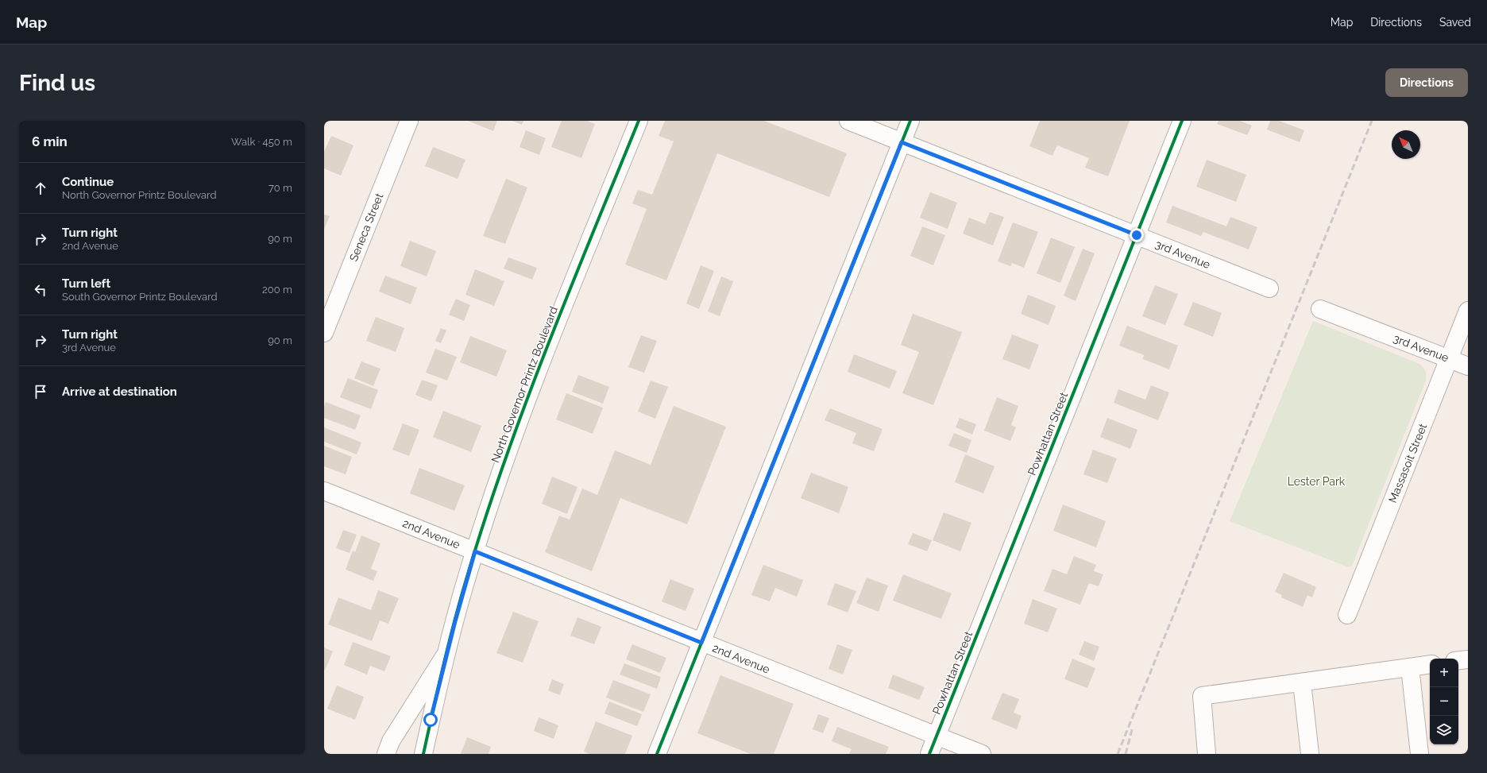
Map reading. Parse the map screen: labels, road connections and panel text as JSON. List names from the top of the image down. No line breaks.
{"streets":{"street":["Seneca Street","3rd Avenue","North Governor Printz Boulevard","Powhattan Street","Massasoit Street","2nd Avenue"]},"crossings":[["3rd Avenue","Powhattan Street"],["3rd Avenue","Massasoit Street"],["North Governor Printz Boulevard","2nd Avenue"],["Powhattan Street","2nd Avenue"]],"parks":["Lester Park"],"north":"top left","page":{"header":"Map","nav":["Map","Directions","Saved"],"buttons":"Directions","title":"Find us","heading":["6 min","Walk · 450 m"],"list":[["Continue","North Governor Printz Boulevard","70 m"],["Turn right","2nd Avenue","90 m"],["Turn left","South Governor Printz Boulevard","200 m"],["Turn right","3rd Avenue","90 m"],"Arrive at destination"],"map_buttons":["+","−"]}}
